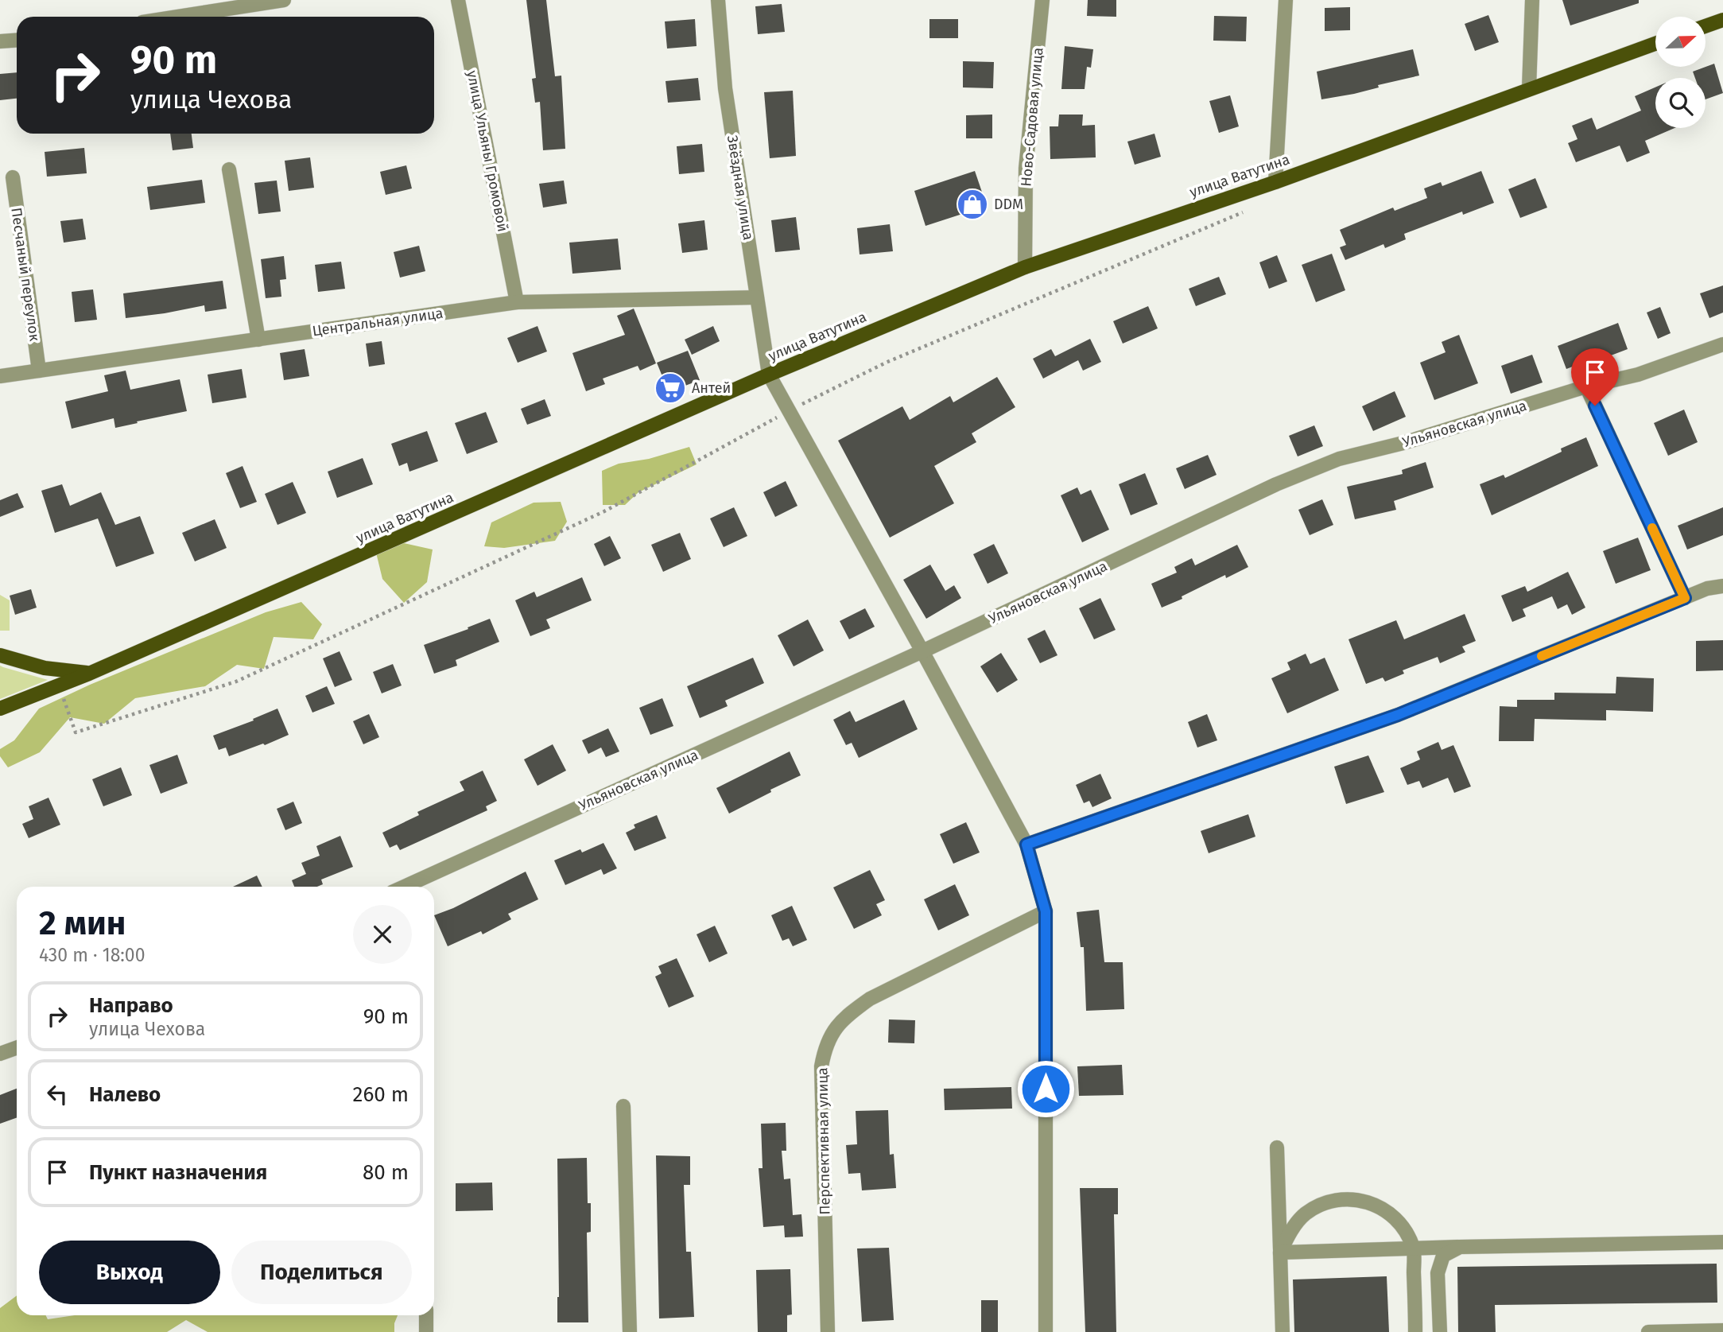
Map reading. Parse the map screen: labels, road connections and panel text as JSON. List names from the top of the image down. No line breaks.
{"streets":{"main road":["улица Ватутина"],"street":["Ново-Садовая улица","улица Ульяны Громовой","Звёздная улица","Песчаный переулок","Центральная улица","Ульяновская улица","Перспективная улица"]},"crossings":[["Ново-Садовая улица","улица Ватутина"],["улица Ульяны Громовой","Центральная улица"],["улица Ватутина","Звёздная улица"],["Звёздная улица","Центральная улица"],["Песчаный переулок","Центральная улица"]],"places":{"shop":["DDM"],"supermarket":["Антей"]},"north":"right","page":{"turn":["90 m","улица Чехова"],"heading":["2 мин","430 m · 18:00"],"list":[{"name":"Направо","note":"улица Чехова","value":"90 m"},{"name":"Налево","value":"260 m"},{"name":"Пункт назначения","value":"80 m"}],"buttons":["Выход","Поделиться"]}}
